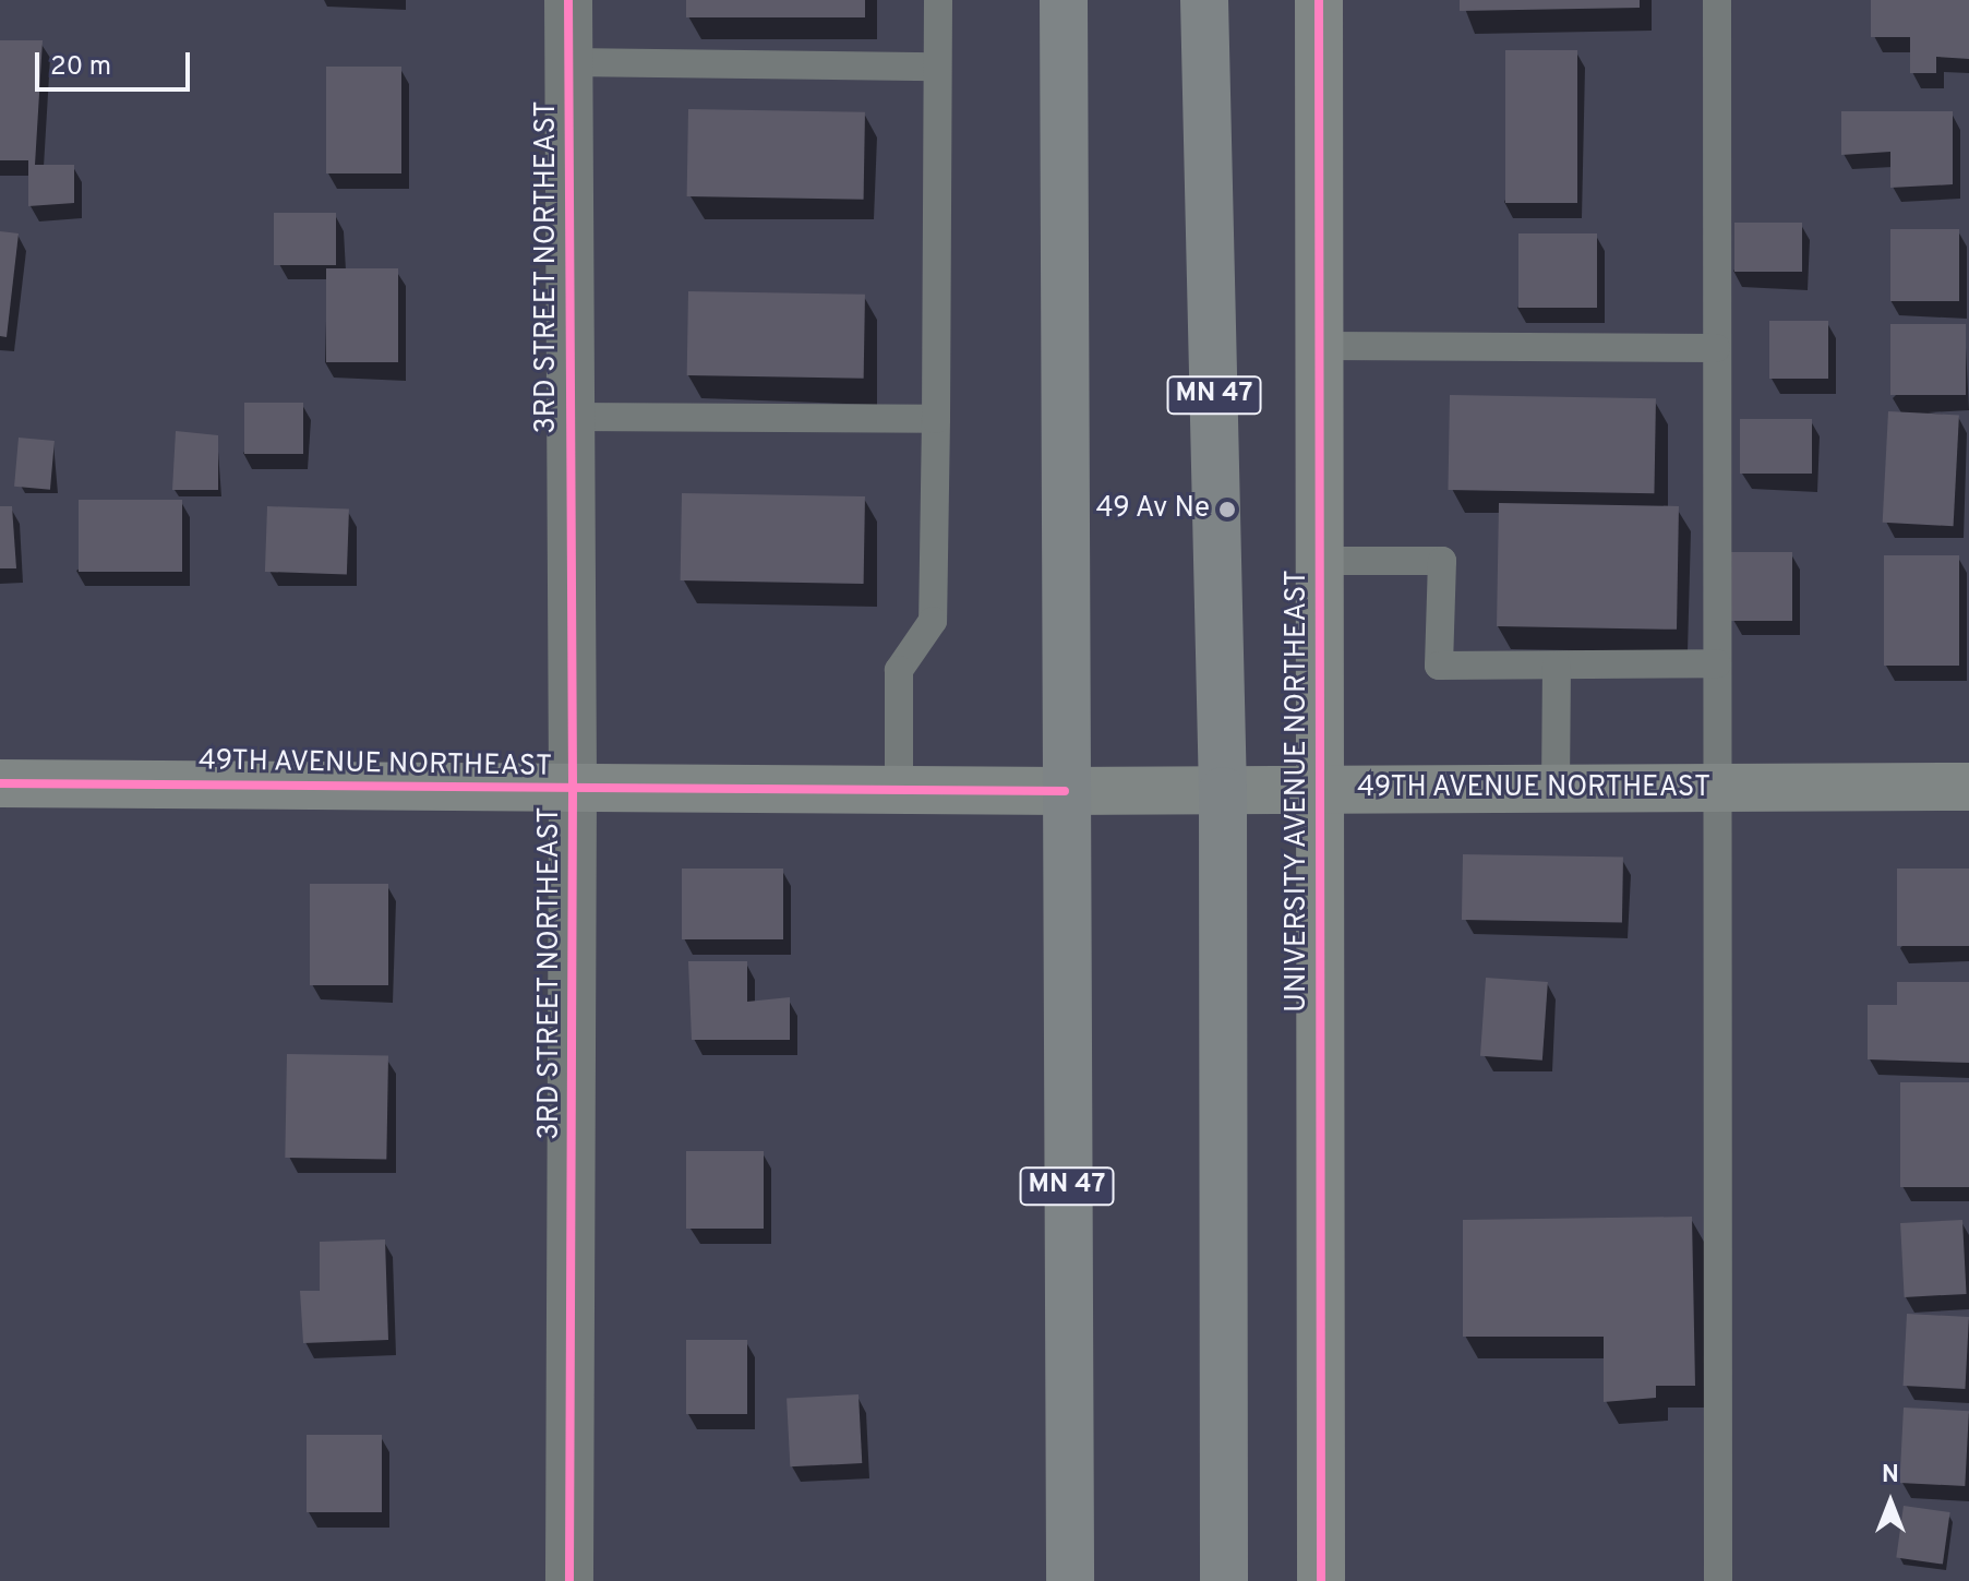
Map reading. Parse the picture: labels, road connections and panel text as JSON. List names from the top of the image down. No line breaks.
{"streets":{"main road":["MN 47"],"street":["3RD STREET NORTHEAST","49TH AVENUE NORTHEAST","UNIVERSITY AVENUE NORTHEAST"]},"crossings":[["3RD STREET NORTHEAST","49TH AVENUE NORTHEAST"],["MN 47","49TH AVENUE NORTHEAST"],["49TH AVENUE NORTHEAST","UNIVERSITY AVENUE NORTHEAST"]],"places":["49 Av Ne"],"scale_bar":"20 m","north":"top"}
